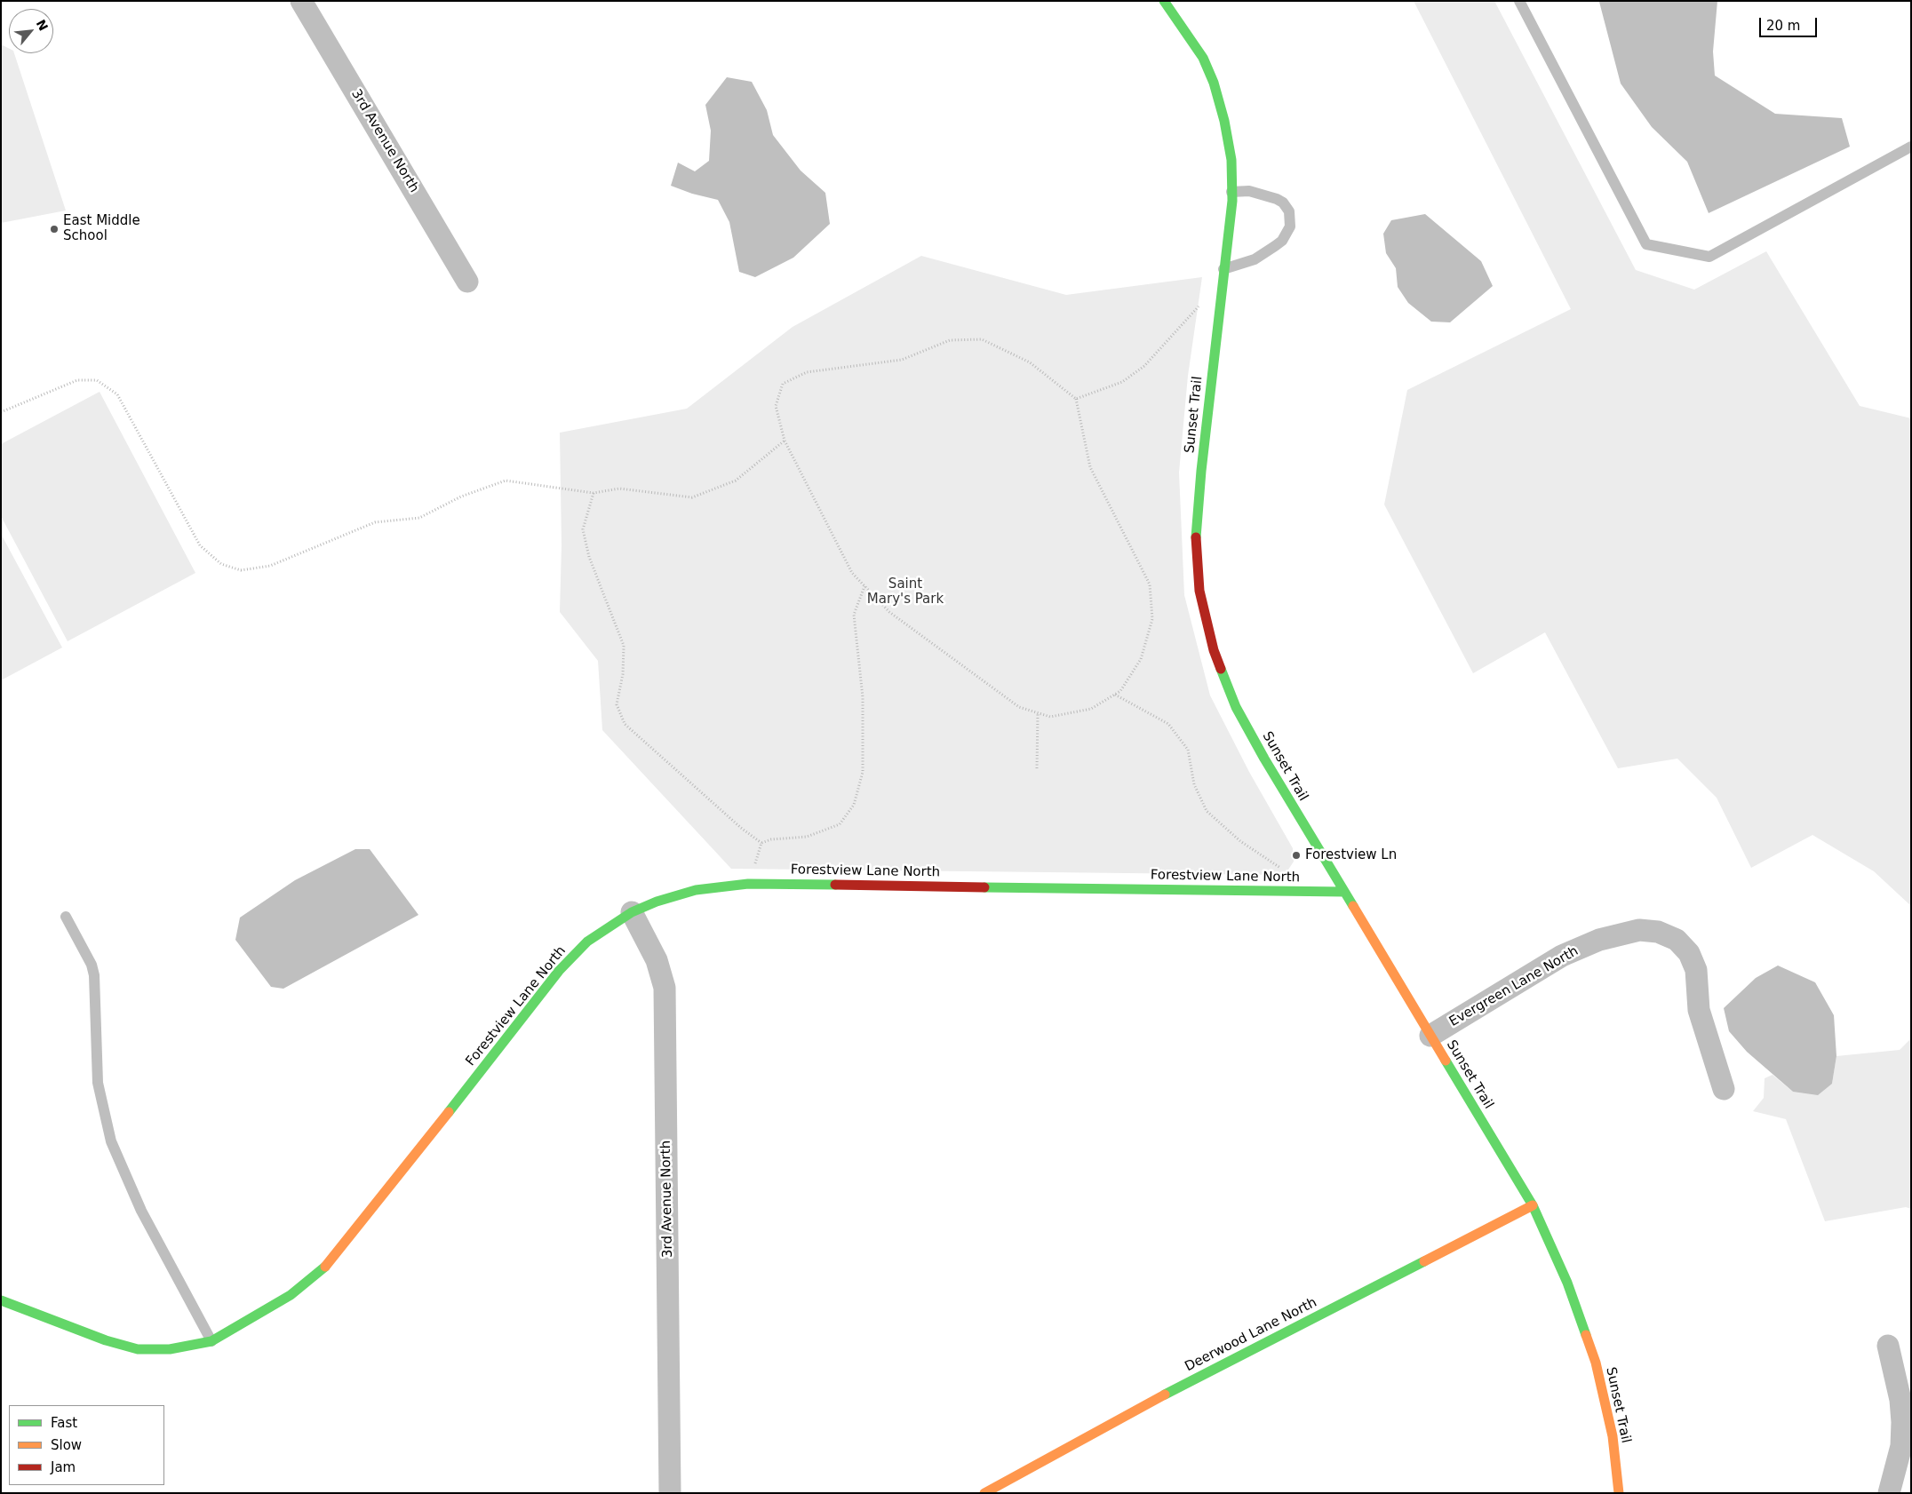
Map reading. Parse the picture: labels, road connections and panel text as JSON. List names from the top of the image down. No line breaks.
{"streets":{"street":["3rd Avenue North","Sunset Trail","Forestview Lane North","Evergreen Lane North","Deerwood Lane North"]},"crossings":[["3rd Avenue North","Forestview Lane North"],["Sunset Trail","Forestview Lane North"],["Sunset Trail","Evergreen Lane North"],["Sunset Trail","Deerwood Lane North"]],"parks":["Saint Mary's Park"],"places":["East Middle School","Forestview Ln"],"legend":["Fast","Slow","Jam"],"scale_bar":"20 m","north":"top right"}
